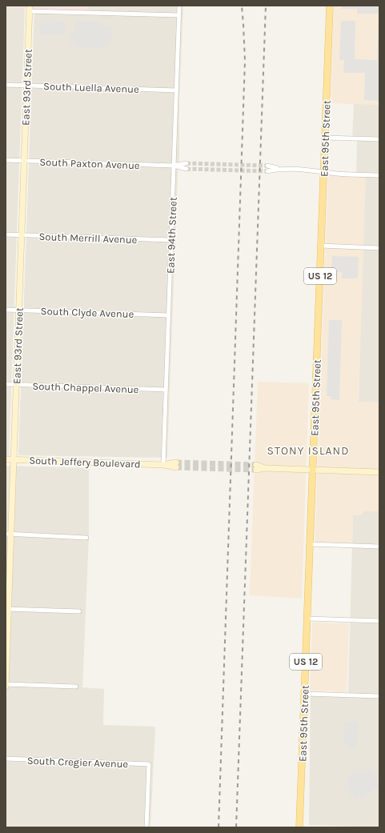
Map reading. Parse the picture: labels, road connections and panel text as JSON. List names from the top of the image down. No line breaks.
{"streets":{"main road":["East 95th Street","US 12"],"street":["East 93rd Street","South Luella Avenue","South Paxton Avenue","East 94th Street","South Merrill Avenue","South Clyde Avenue","South Chappel Avenue","South Jeffery Boulevard","South Cregier Avenue"]},"crossings":[["East 93rd Street","South Luella Avenue"],["East 93rd Street","South Paxton Avenue"],["East 93rd Street","South Merrill Avenue"],["East 93rd Street","South Clyde Avenue"],["East 93rd Street","South Chappel Avenue"],["East 93rd Street","South Jeffery Boulevard"],["South Luella Avenue","East 94th Street"],["South Paxton Avenue","East 94th Street"],["East 94th Street","South Merrill Avenue"],["East 94th Street","South Clyde Avenue"],["East 94th Street","South Chappel Avenue"],["East 94th Street","South Jeffery Boulevard"]],"districts":["STONY ISLAND"]}
